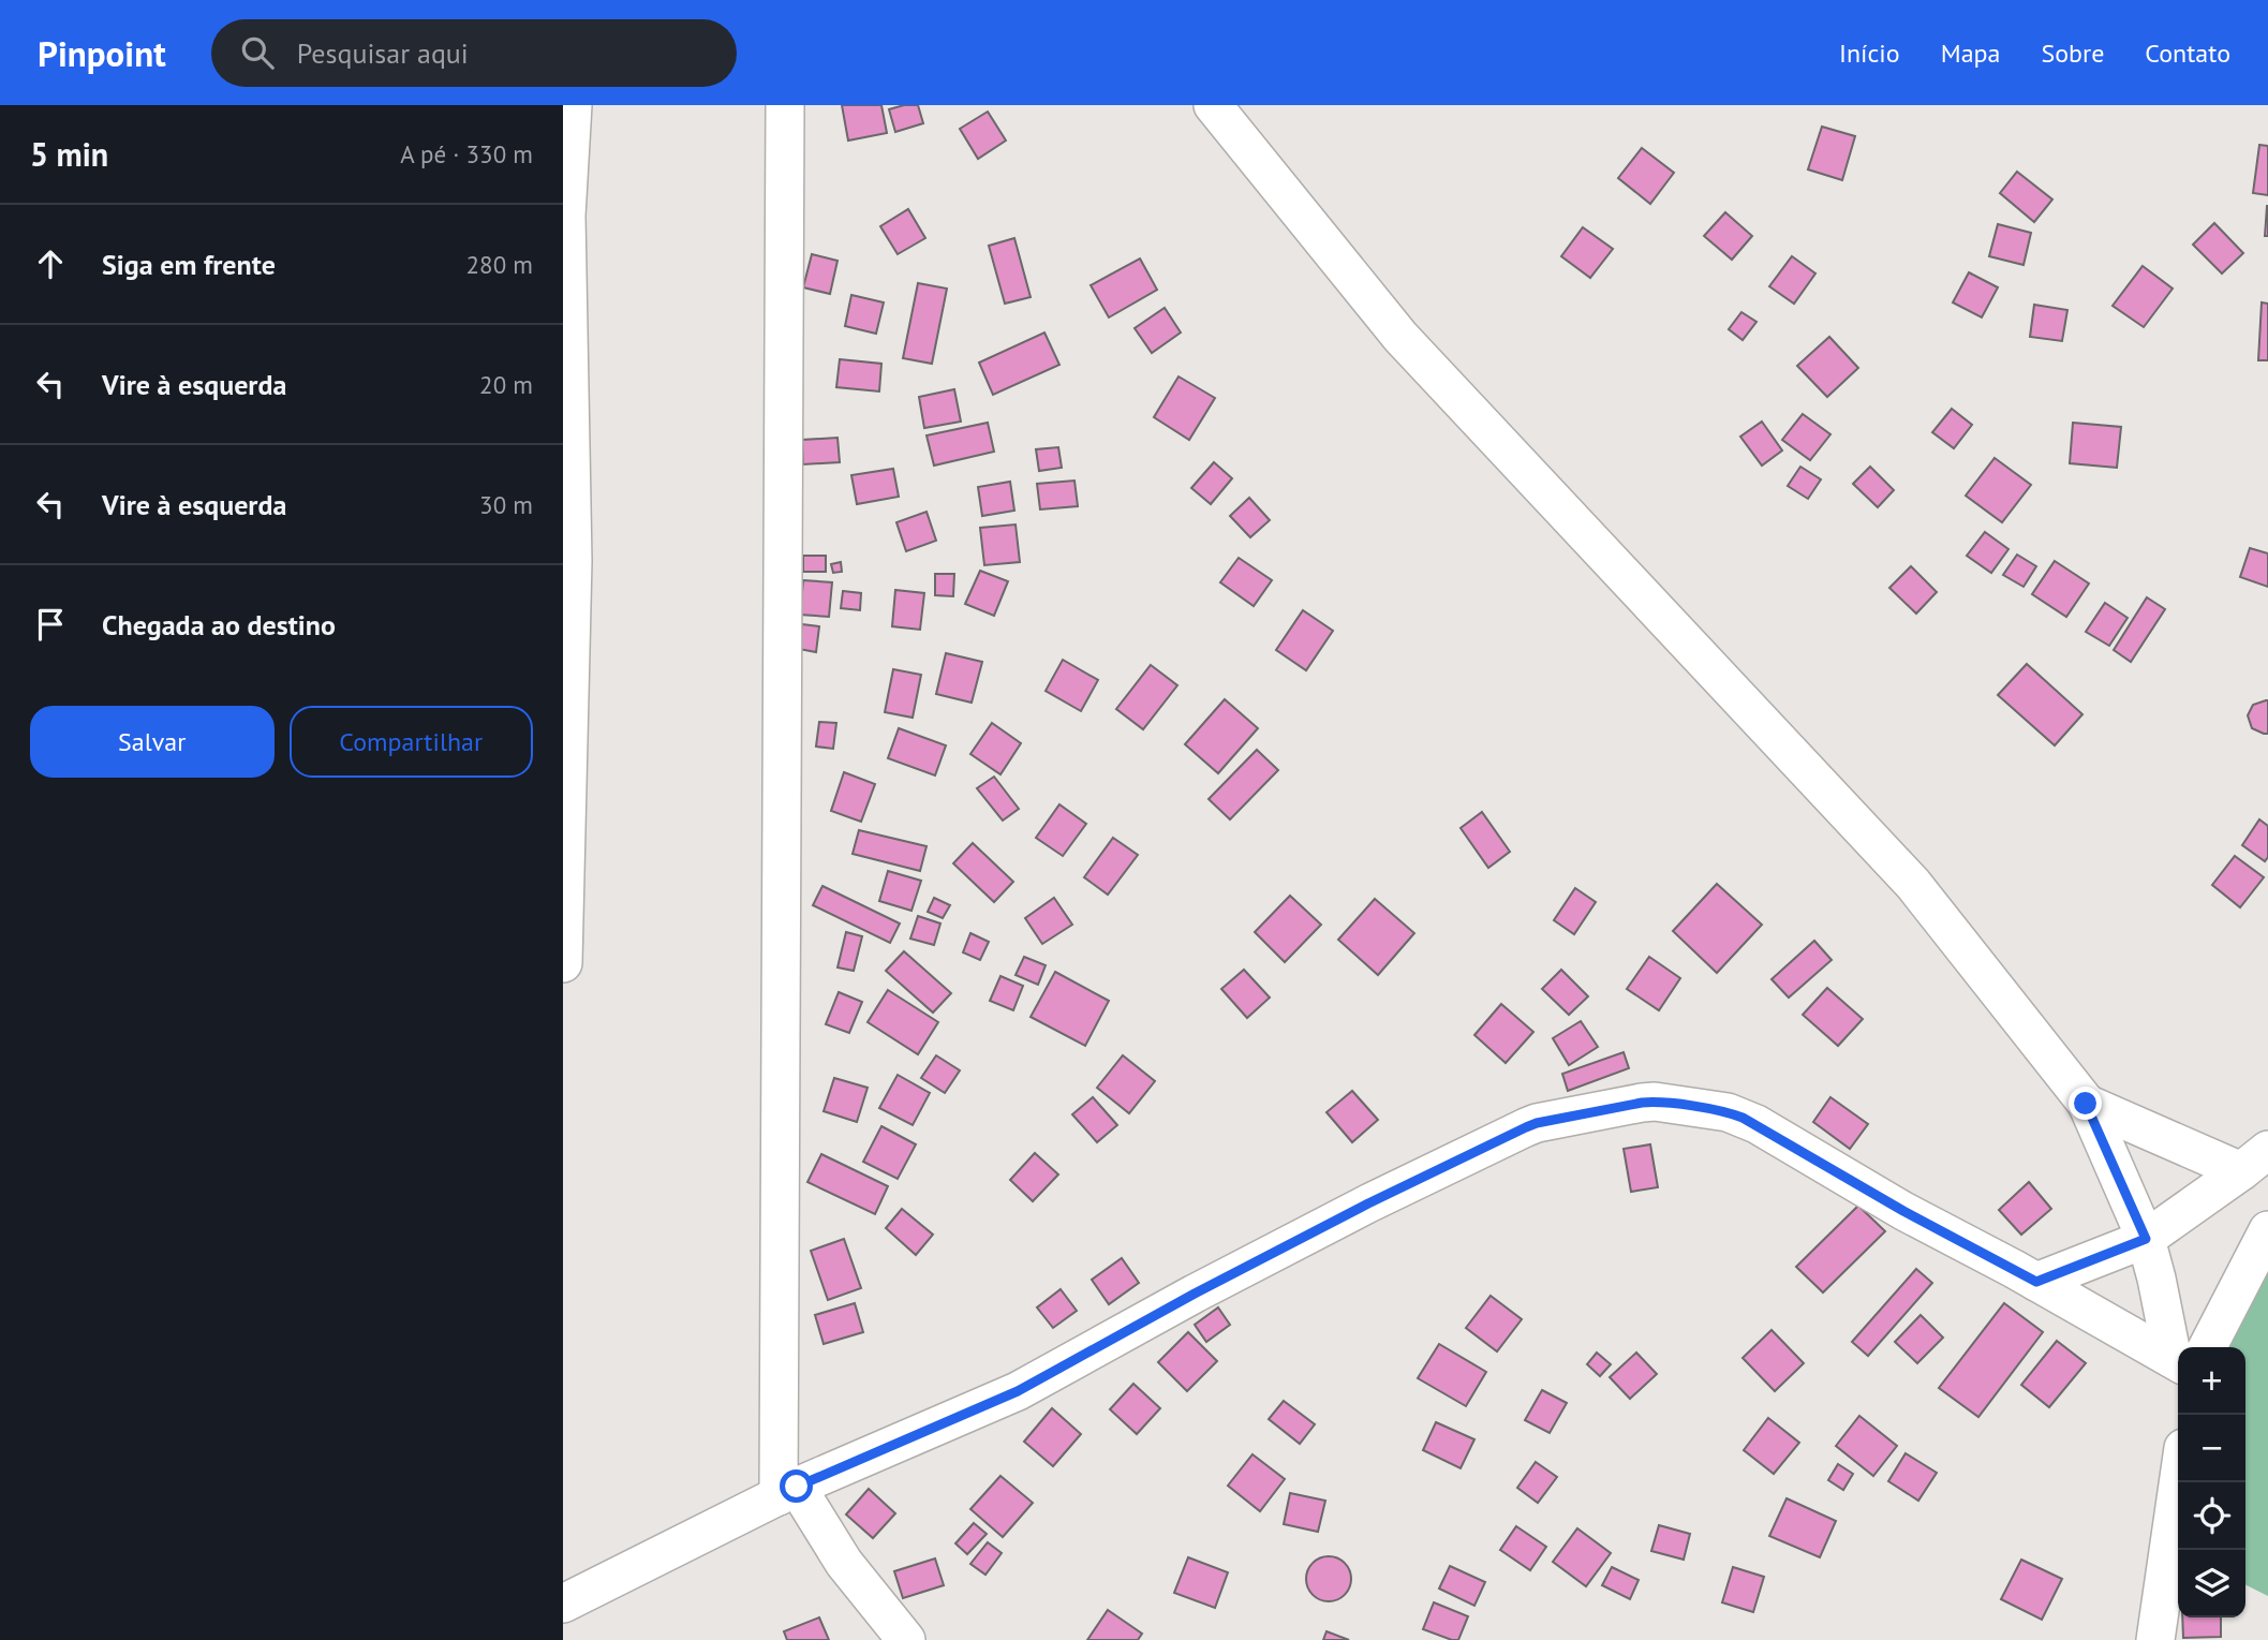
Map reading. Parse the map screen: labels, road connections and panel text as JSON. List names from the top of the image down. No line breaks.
{"page":{"header":"Pinpoint","search":"Pesquisar aqui","nav":["Início","Mapa","Sobre","Contato"],"heading":["5 min","A pé · 330 m"],"list":[["Siga em frente","280 m"],["Vire à esquerda","20 m"],["Vire à esquerda","30 m"],"Chegada ao destino"],"buttons":["Salvar","Compartilhar"],"map_buttons":["+","−"]}}
